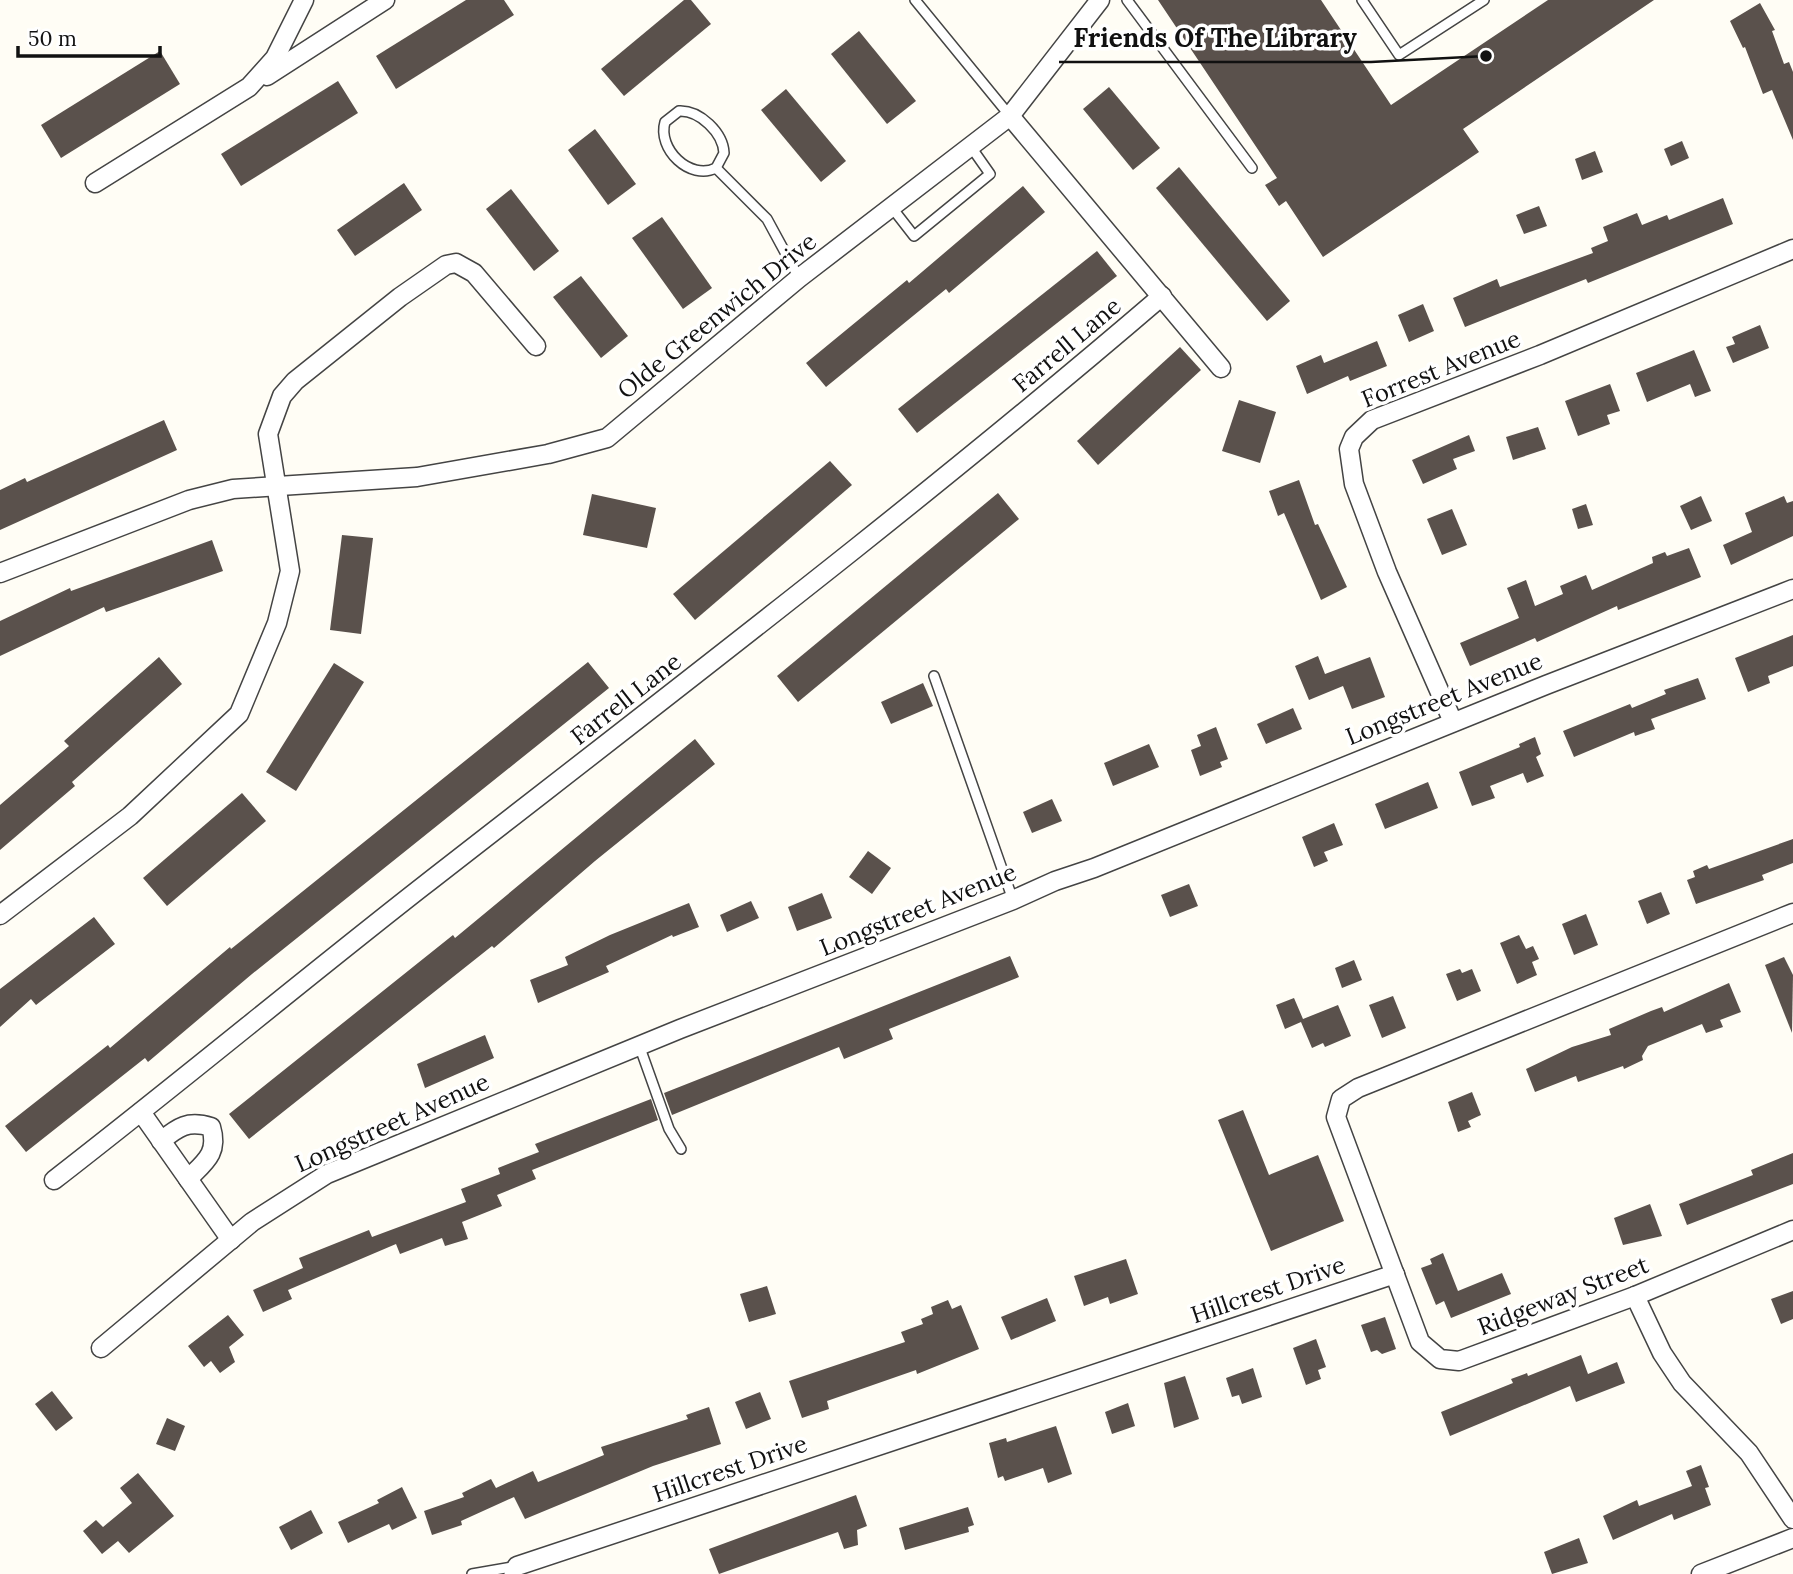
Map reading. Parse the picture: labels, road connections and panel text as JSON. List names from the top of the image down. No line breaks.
{"streets":{"street":["Olde Greenwich Drive","Farrell Lane","Forrest Avenue","Longstreet Avenue","Hillcrest Drive","Ridgeway Street"]},"crossings":[["Forrest Avenue","Longstreet Avenue"],["Hillcrest Drive","Ridgeway Street"]],"places":["Friends Of The Library"],"scale_bar":"50 m"}
